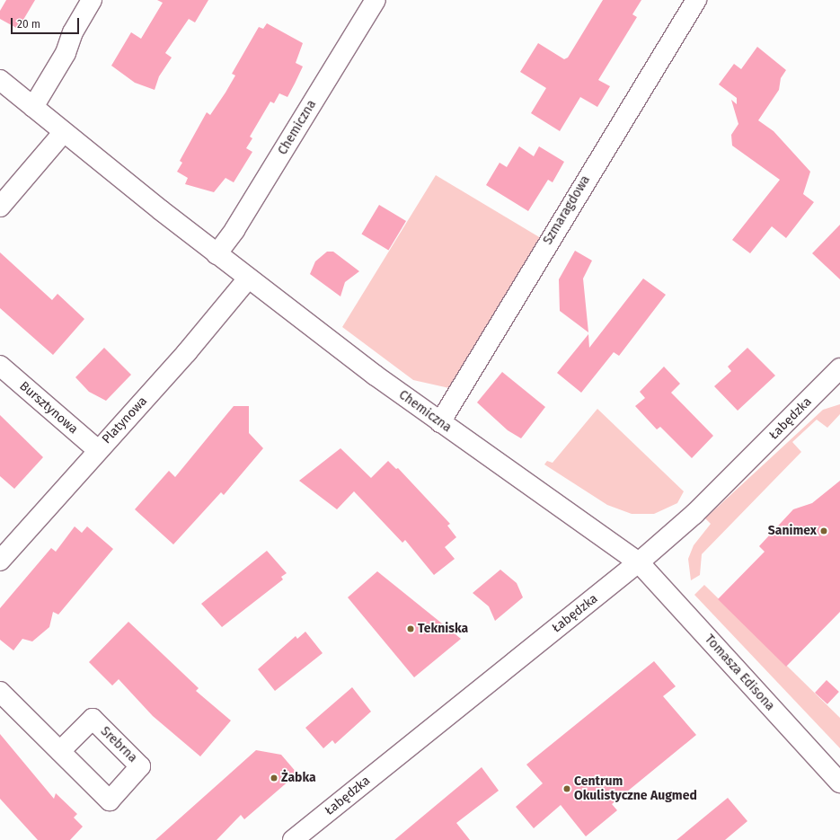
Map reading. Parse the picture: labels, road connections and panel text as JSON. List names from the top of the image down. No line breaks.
{"streets":{"street":["Chemiczna","Szmaragdowa","Bursztynowa","Łabędzka","Platynowa","Tomasza Edisona"]},"crossings":[["Chemiczna","Szmaragdowa"],["Chemiczna","Łabędzka"],["Chemiczna","Platynowa"],["Chemiczna","Tomasza Edisona"],["Bursztynowa","Platynowa"],["Łabędzka","Tomasza Edisona"]],"places":["Sanimex","Tekniska","Żabka","Centrum Okulistyczne Augmed"],"scale_bar":"20 m"}
